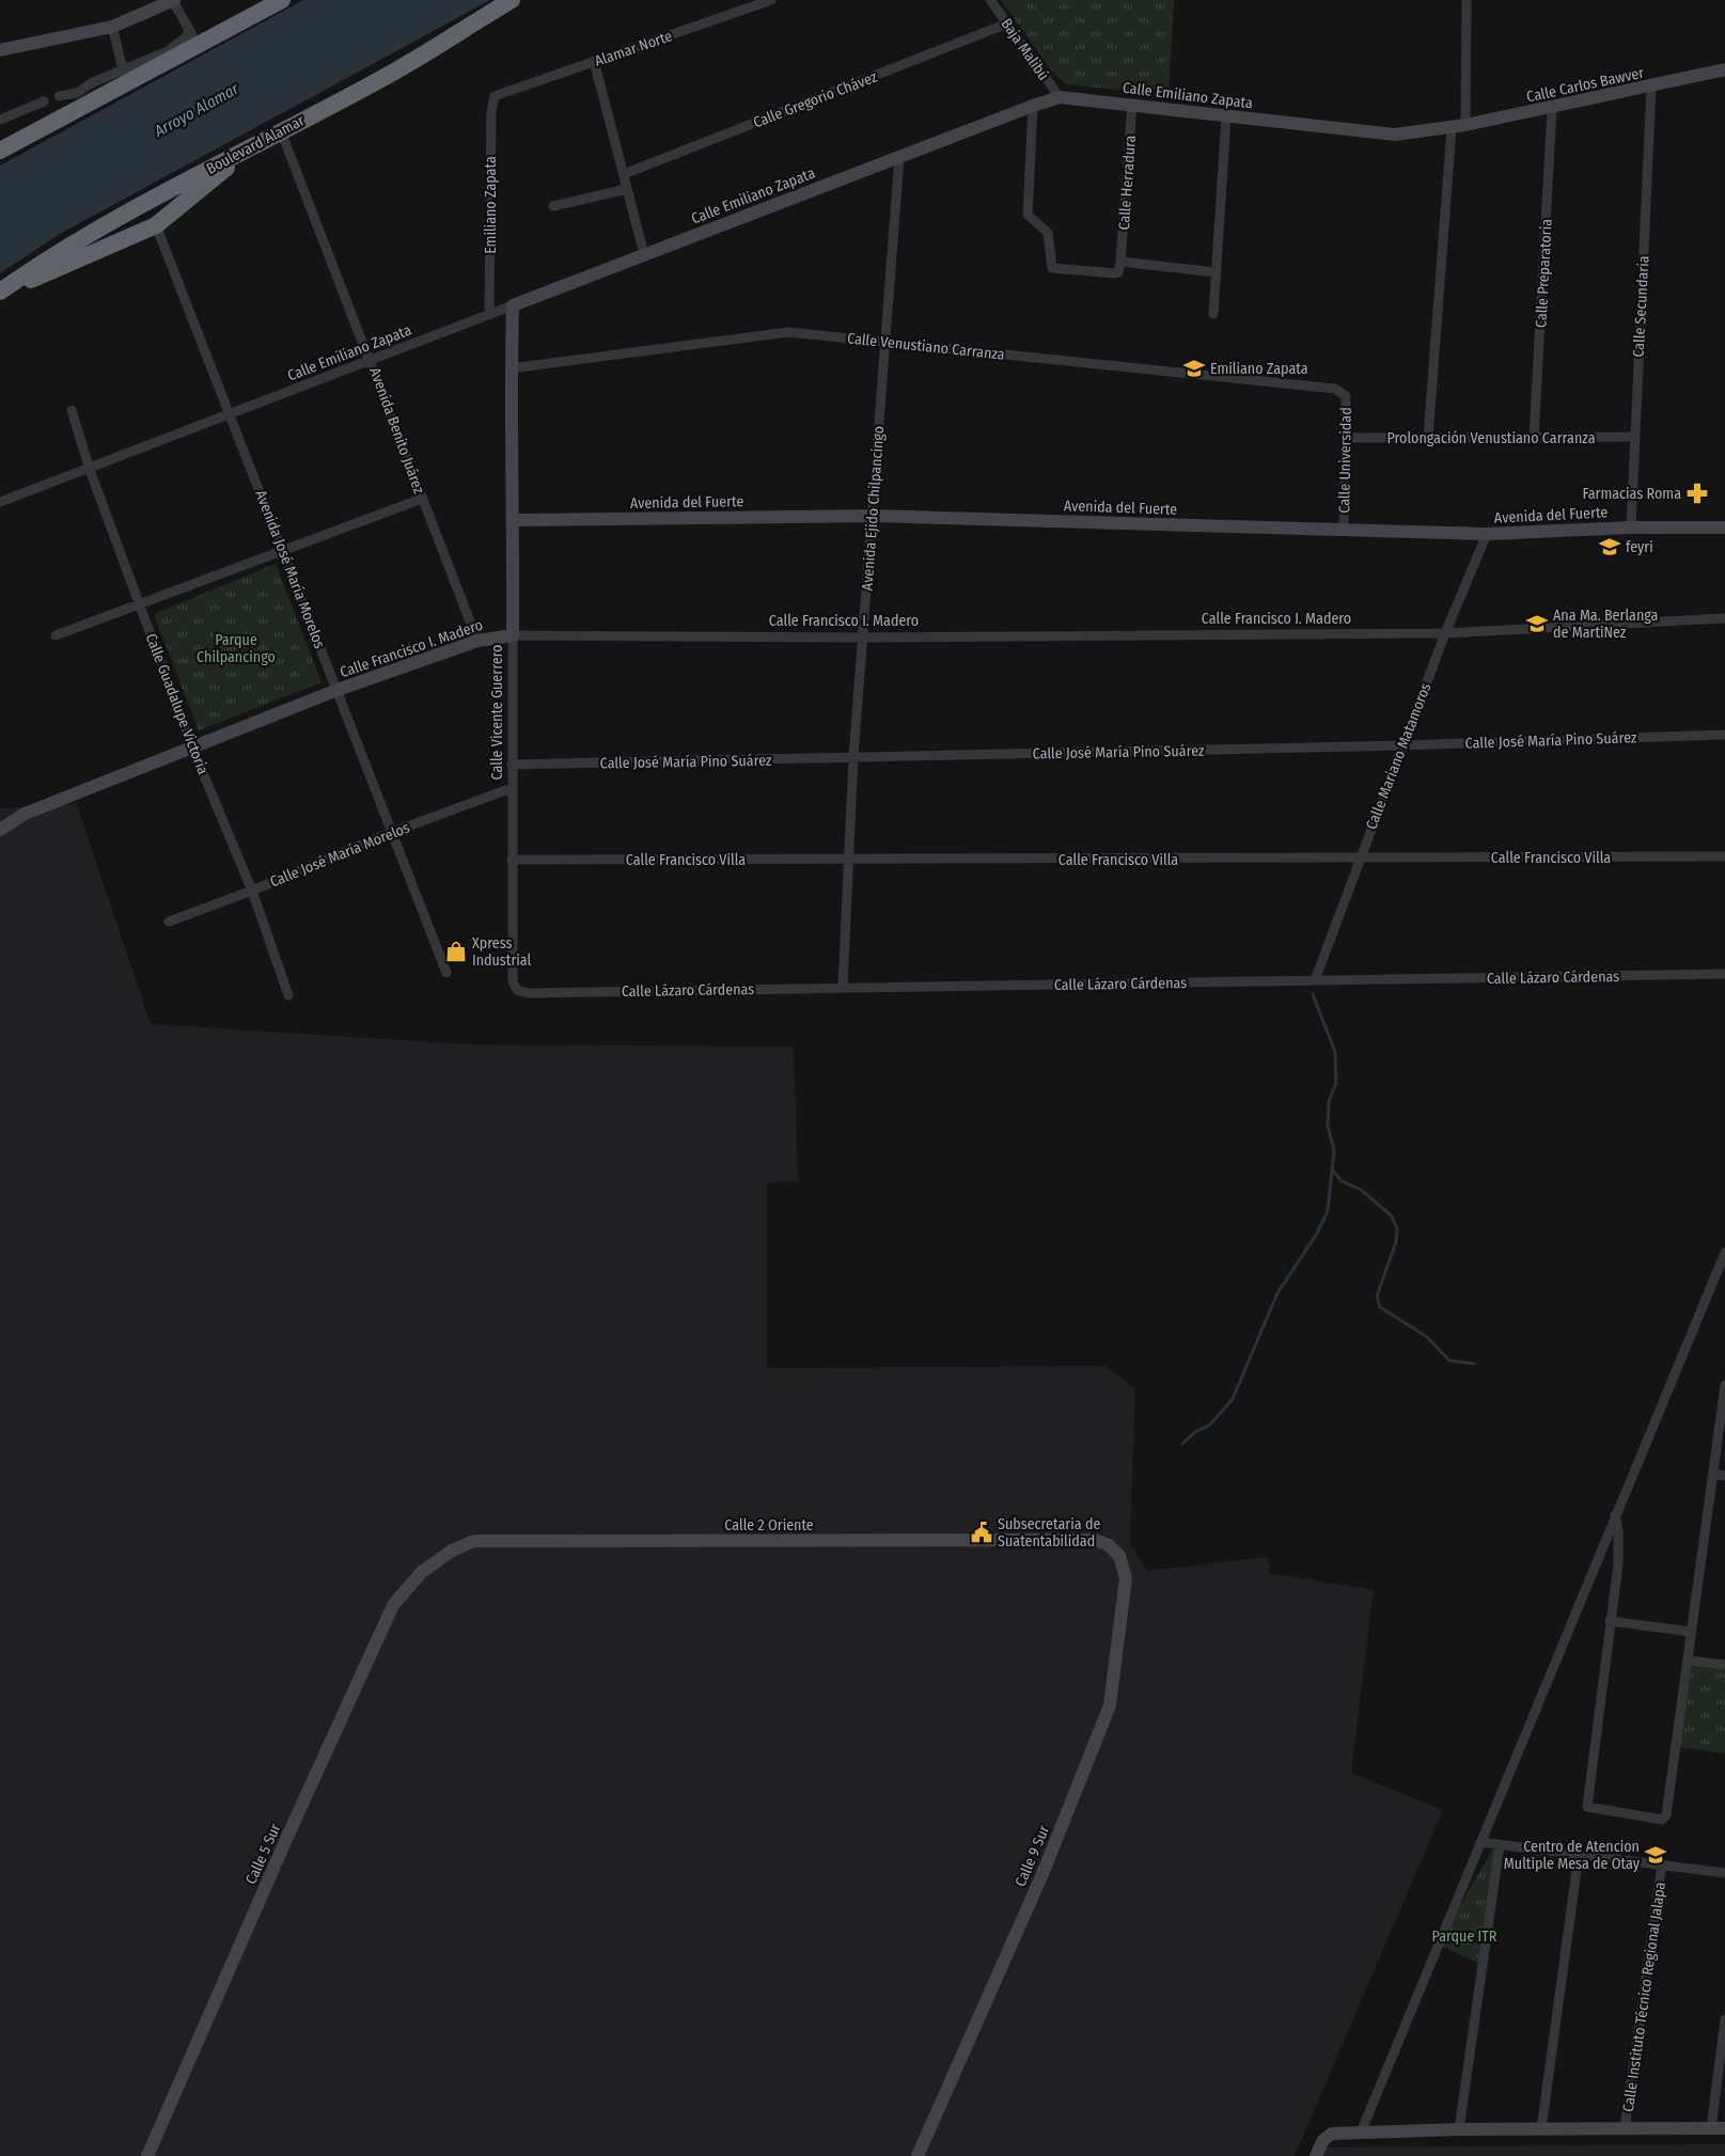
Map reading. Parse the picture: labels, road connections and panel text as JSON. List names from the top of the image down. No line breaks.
{"streets":{"highway":["Boulevard Alamar"],"street":["Alamar Norte","Baja Malibú","Calle Carlos Bawver","Calle Emiliano Zapata","Calle Gregorio Chávez","Calle Herradura","Emiliano Zapata","Calle Preparatoria","Calle Secundaria","Calle Venustiano Carranza","Avenida Benito Juárez","Prolongación Venustiano Carranza","Calle Universidad","Avenida del Fuerte","Avenida Ejido Chilpancingo","Avenida José María Morelos","Calle Francisco I. Madero","Calle Guadalupe Victoria","Calle Vicente Guerrero","Calle José María Pino Suárez","Calle Mariano Matamoros","Calle José María Morelos","Calle Francisco Villa","Calle Lázaro Cárdenas","Calle 2 Oriente","Calle 5 Sur","Calle 9 Sur","Calle Instituto Técnico Regional Jalapa"]},"crossings":[["Alamar Norte","Emiliano Zapata"],["Baja Malibú","Calle Emiliano Zapata"],["Baja Malibú","Calle Gregorio Chávez"],["Calle Carlos Bawver","Calle Emiliano Zapata"],["Calle Carlos Bawver","Calle Preparatoria"],["Calle Carlos Bawver","Calle Secundaria"],["Calle Emiliano Zapata","Calle Herradura"],["Calle Emiliano Zapata","Emiliano Zapata"],["Calle Emiliano Zapata","Avenida Benito Juárez"],["Calle Emiliano Zapata","Avenida Ejido Chilpancingo"],["Calle Emiliano Zapata","Avenida José María Morelos"],["Calle Emiliano Zapata","Calle Guadalupe Victoria"],["Calle Emiliano Zapata","Calle Vicente Guerrero"],["Boulevard Alamar","Avenida Benito Juárez"],["Calle Preparatoria","Prolongación Venustiano Carranza"],["Calle Secundaria","Prolongación Venustiano Carranza"],["Calle Secundaria","Avenida del Fuerte"],["Calle Venustiano Carranza","Calle Universidad"],["Calle Venustiano Carranza","Avenida Ejido Chilpancingo"],["Calle Venustiano Carranza","Calle Vicente Guerrero"],["Avenida Benito Juárez","Calle Francisco I. Madero"],["Prolongación Venustiano Carranza","Calle Universidad"],["Calle Universidad","Avenida del Fuerte"],["Avenida del Fuerte","Avenida Ejido Chilpancingo"],["Avenida del Fuerte","Calle Vicente Guerrero"],["Avenida del Fuerte","Calle Mariano Matamoros"],["Avenida Ejido Chilpancingo","Calle Francisco I. Madero"],["Avenida Ejido Chilpancingo","Calle José María Pino Suárez"],["Avenida Ejido Chilpancingo","Calle Francisco Villa"],["Avenida Ejido Chilpancingo","Calle Lázaro Cárdenas"],["Avenida José María Morelos","Calle Francisco I. Madero"],["Avenida José María Morelos","Calle José María Morelos"],["Calle Francisco I. Madero","Calle Guadalupe Victoria"],["Calle Francisco I. Madero","Calle Vicente Guerrero"],["Calle Francisco I. Madero","Calle Mariano Matamoros"],["Calle Guadalupe Victoria","Calle José María Morelos"],["Calle Vicente Guerrero","Calle José María Pino Suárez"],["Calle Vicente Guerrero","Calle José María Morelos"],["Calle Vicente Guerrero","Calle Francisco Villa"],["Calle Vicente Guerrero","Calle Lázaro Cárdenas"],["Calle José María Pino Suárez","Calle Mariano Matamoros"],["Calle Mariano Matamoros","Calle Francisco Villa"],["Calle Mariano Matamoros","Calle Lázaro Cárdenas"],["Calle 2 Oriente","Calle 5 Sur"],["Calle 2 Oriente","Calle 9 Sur"]],"water":["Arroyo Alamar"],"parks":["Parque Chilpancingo","Parque ITR"],"places":{"school or university":["Emiliano Zapata","feyri","Ana Ma. Berlanga de MartiNez","Centro de Atencion Multiple Mesa de Otay"],"pharmacy":["Farmacias Roma"],"shop":["Xpress Industrial"],"public building":["Subsecretaria de Suatentabilidad"]}}
